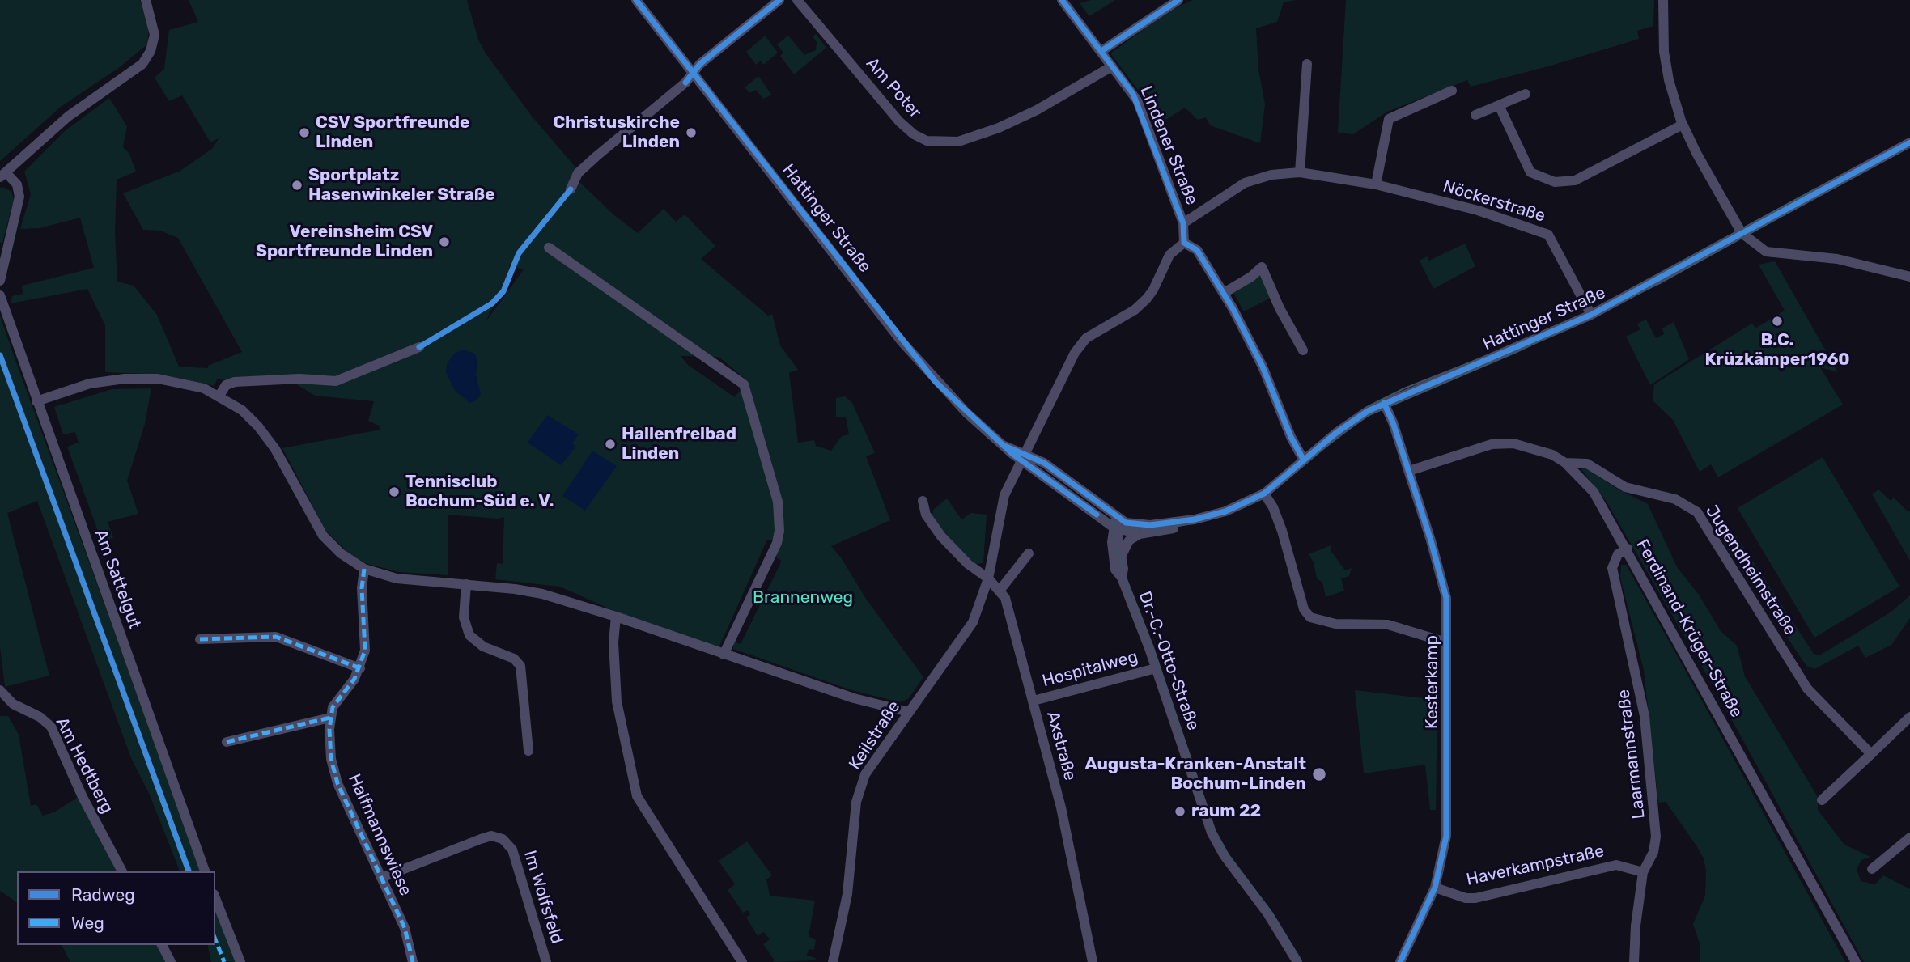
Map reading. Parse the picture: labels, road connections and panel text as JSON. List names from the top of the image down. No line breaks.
{"streets":{"street":["Am Poter","Lindener Straße","Nöckerstraße","Hattinger Straße","Jugendheimstraße","Am Sattelgut","Ferdinand-Krüger-Straße","Dr.-C.-Otto-Straße","Hospitalweg","Kesterkamp","Keilstraße","Axstraße","Laarmannstraße","Am Hedtberg","Halfmannswiese","Haverkampstraße","Im Wolfsfeld"]},"crossings":[["Am Poter","Lindener Straße"],["Lindener Straße","Nöckerstraße"],["Nöckerstraße","Hattinger Straße"],["Hattinger Straße","Dr.-C.-Otto-Straße"],["Hattinger Straße","Kesterkamp"],["Hattinger Straße","Keilstraße"],["Jugendheimstraße","Ferdinand-Krüger-Straße"],["Ferdinand-Krüger-Straße","Kesterkamp"],["Ferdinand-Krüger-Straße","Laarmannstraße"],["Dr.-C.-Otto-Straße","Hospitalweg"],["Hospitalweg","Axstraße"],["Kesterkamp","Haverkampstraße"],["Keilstraße","Axstraße"],["Laarmannstraße","Haverkampstraße"],["Halfmannswiese","Im Wolfsfeld"]],"parks":["Brannenweg"],"places":["CSV Sportfreunde Linden","Christuskirche Linden","Sportplatz Hasenwinkeler Straße","Vereinsheim CSV Sportfreunde Linden","B.C. Krüzkämper1960","Hallenfreibad Linden","Tennisclub Bochum-Süd e. V.","Augusta-Kranken-Anstalt Bochum-Linden","raum 22"],"legend":["Radweg","Weg"]}
